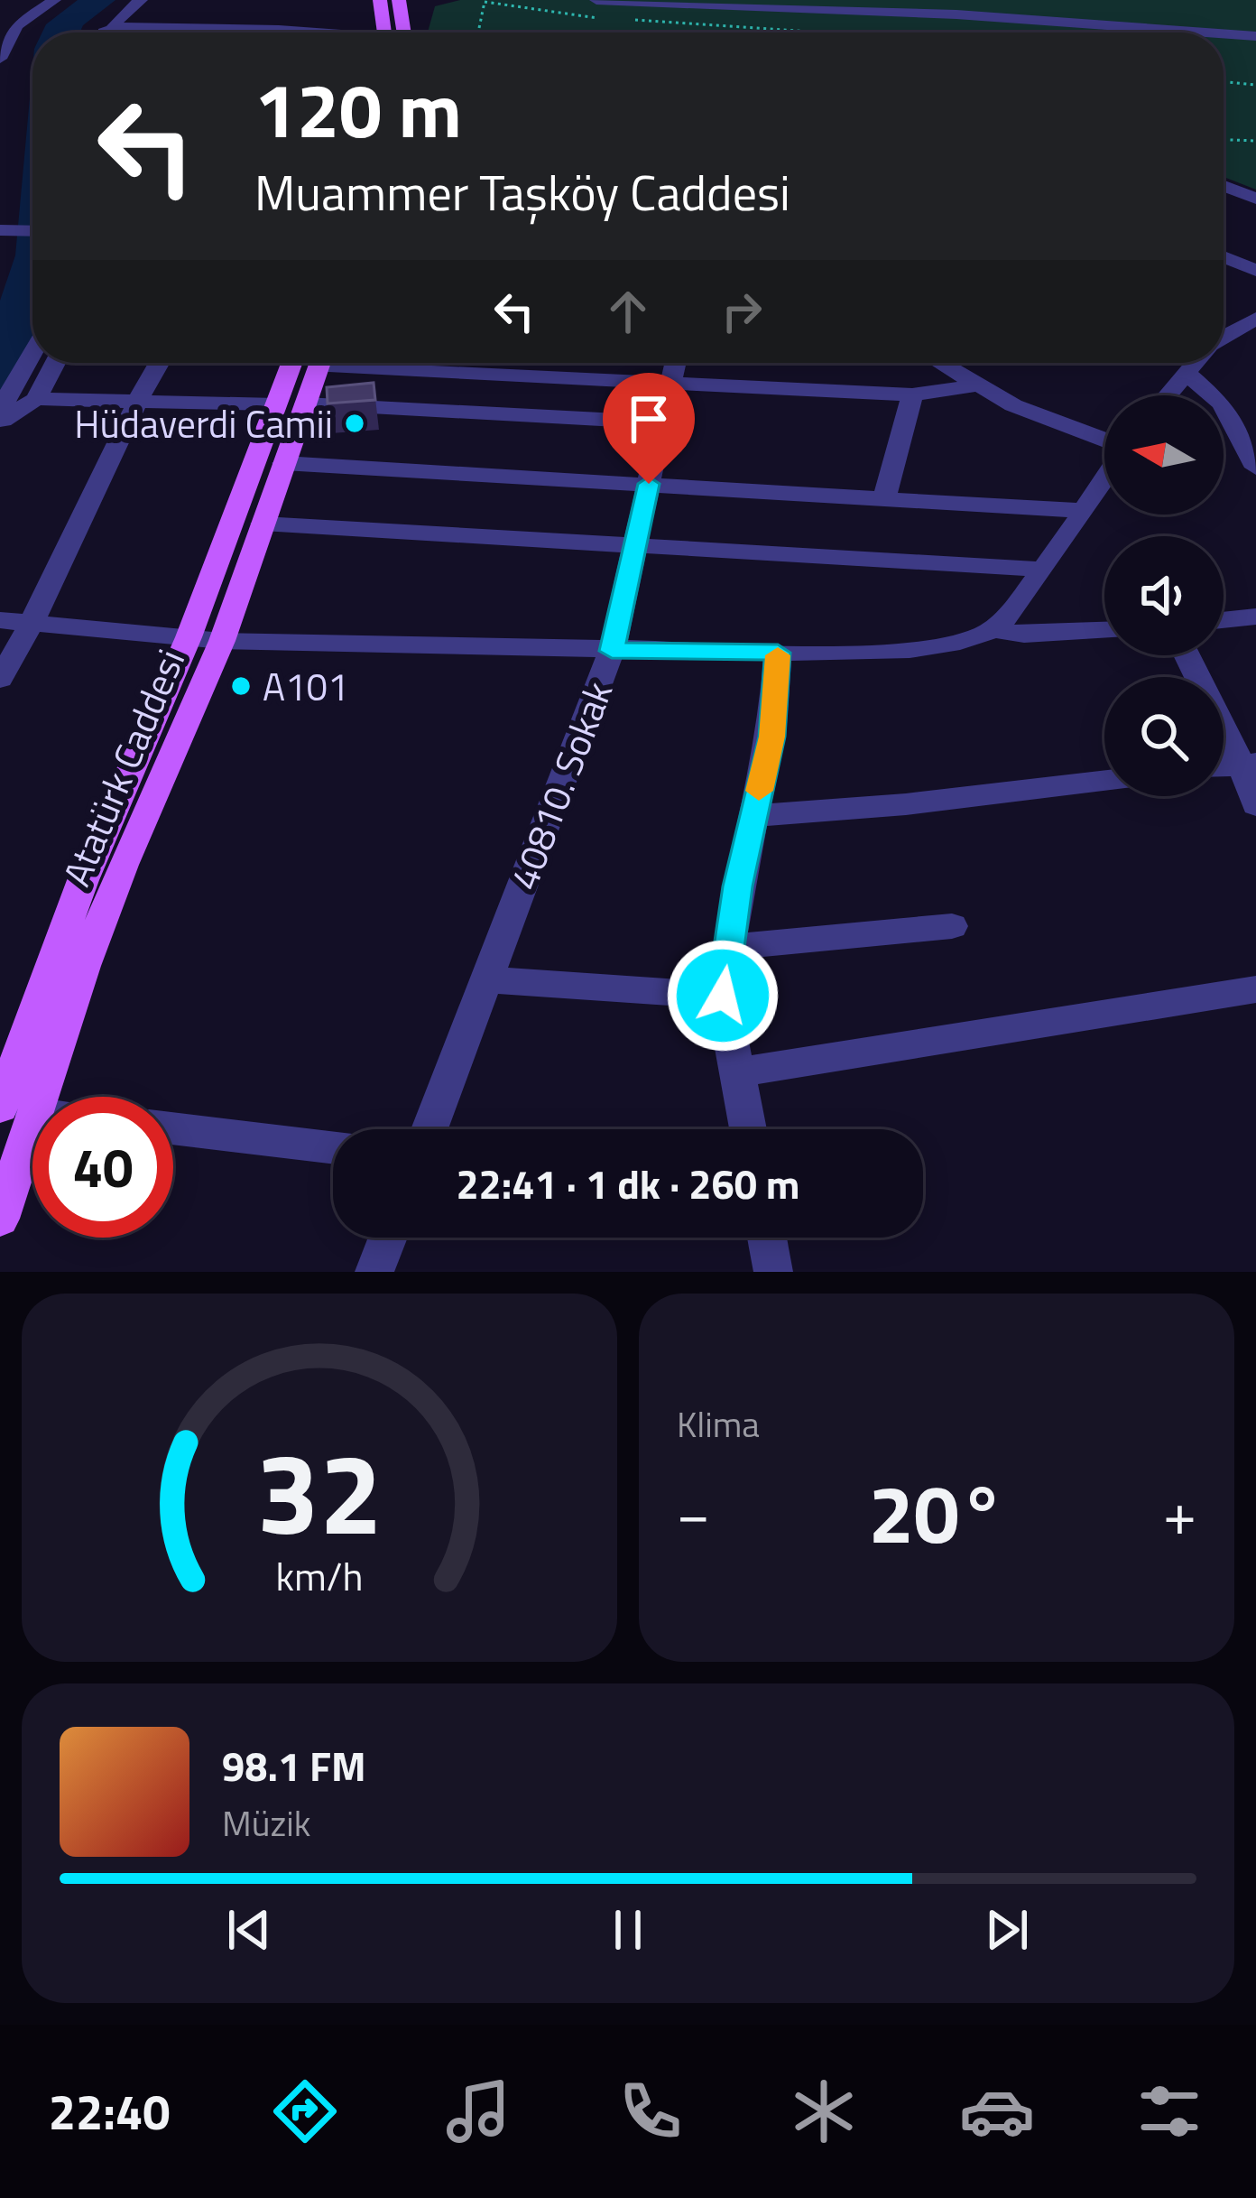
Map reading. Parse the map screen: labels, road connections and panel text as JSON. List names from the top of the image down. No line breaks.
{"streets":{"main road":["Atatürk Caddesi"],"street":["40810. Sokak"]},"places":["Hüdaverdi Camii","A101"],"north":"left","page":{"turn":["120 m","Muammer Taşköy Caddesi"],"limit":"40","trip":"22:41 · 1 dk · 260 m","tile":"Klima","heat":["−","20°","+"],"song":["98.1 FM","Müzik"],"tabs":"22:40","gauge":["32","km/h"]}}
